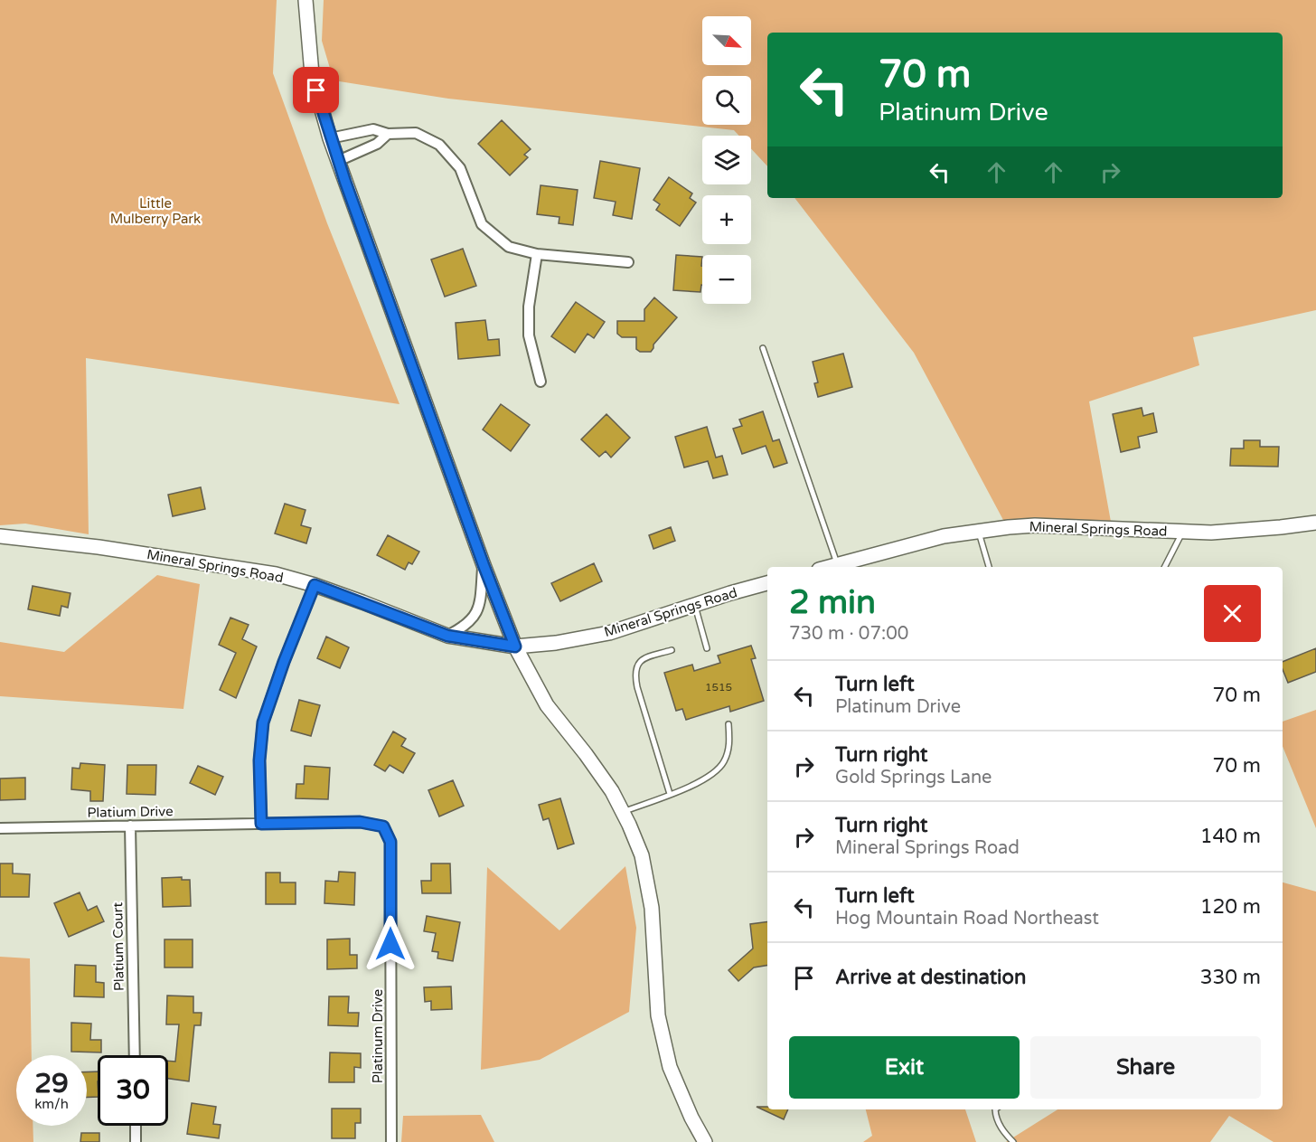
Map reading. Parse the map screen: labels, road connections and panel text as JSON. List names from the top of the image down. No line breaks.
{"streets":{"street":["Mineral Springs Road","Platium Drive","Platium Court","Platinum Drive"]},"crossings":[["Platium Drive","Platium Court"],["Platium Drive","Platinum Drive"]],"parks":["Little Mulberry Park"],"house_numbers":["1515"],"north":"bottom right","page":{"map_buttons":["+","−"],"turn":["70 m","Platinum Drive"],"heading":["2 min","730 m · 07:00"],"list":[{"name":"Turn left","note":"Platinum Drive","value":"70 m"},{"name":"Turn right","note":"Gold Springs Lane","value":"70 m"},{"name":"Turn right","note":"Mineral Springs Road","value":"140 m"},{"name":"Turn left","note":"Hog Mountain Road Northeast","value":"120 m"},{"name":"Arrive at destination","value":"330 m"}],"buttons":["Exit","Share"],"speed":"29 km/h","limit":"30"}}
